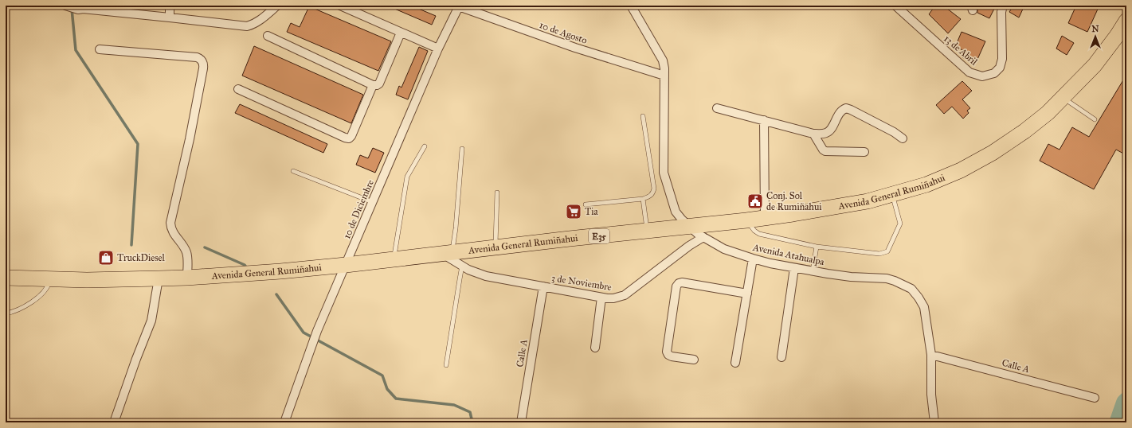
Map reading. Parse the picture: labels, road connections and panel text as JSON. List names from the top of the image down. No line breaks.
{"streets":{"highway":["Avenida General Rumiñahui","E35"],"street":["10 de Agosto","13 de Abril","10 de Diciembre","Avenida Atahualpa","3 de Noviembre","Calle A"]},"crossings":[["10 de Agosto","10 de Diciembre"],["10 de Agosto","Avenida Atahualpa"],["Avenida General Rumiñahui","10 de Diciembre"],["Avenida General Rumiñahui","Avenida Atahualpa"],["Avenida General Rumiñahui","3 de Noviembre"],["Avenida Atahualpa","3 de Noviembre"],["Avenida Atahualpa","Calle A"],["3 de Noviembre","Calle A"]],"places":{"public building":["Conj. Sol de Rumiñahui"],"supermarket":["Tia"],"shop":["TruckDiesel"]},"north":"top"}
